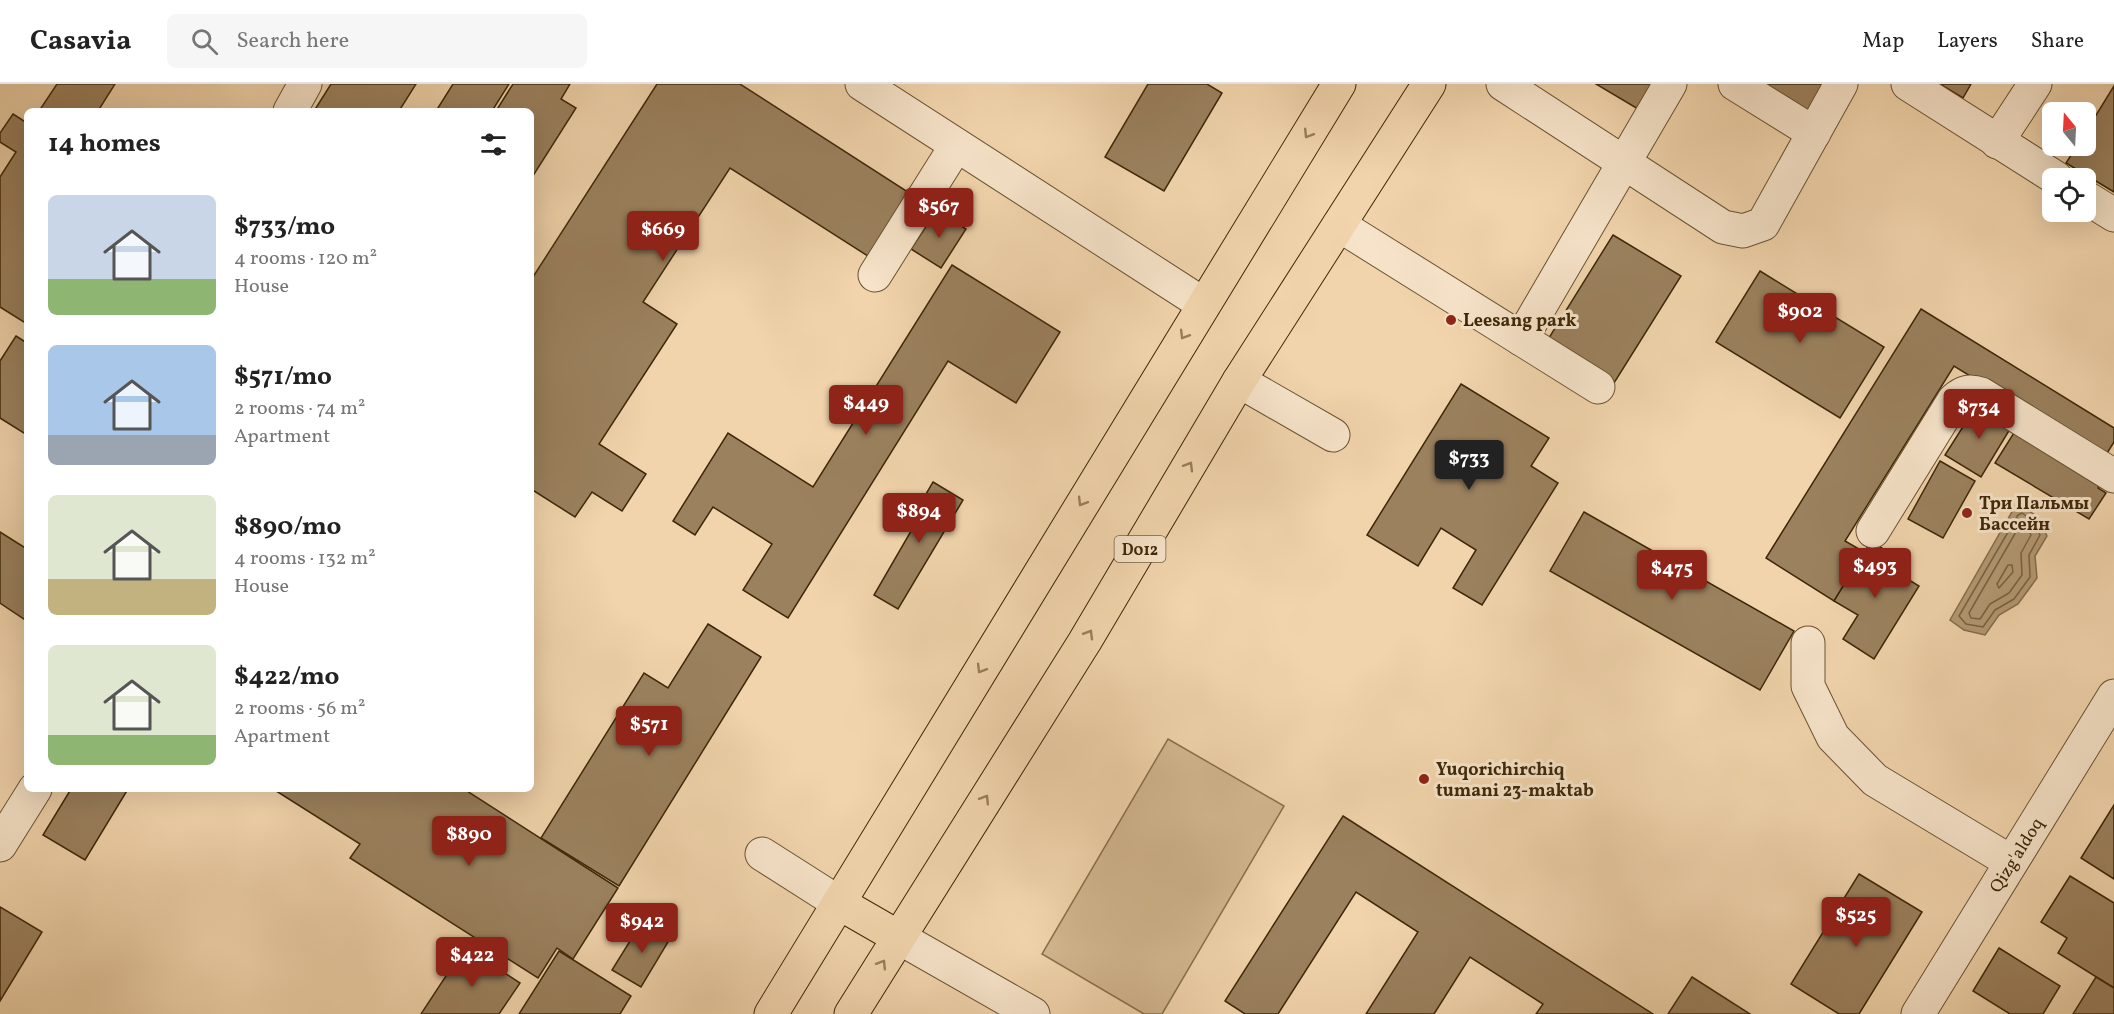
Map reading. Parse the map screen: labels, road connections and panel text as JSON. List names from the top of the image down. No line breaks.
{"streets":{"highway":["D012"],"street":["Qizg'aldoq"]},"places":["Leesang park","Три Пальмы Бассейн","Yuqorichirchiq tumani 23-maktab"],"north":"top","page":{"header":"Casavia","search":"Search here","nav":["Map","Layers","Share"],"heading":"14 homes","list":[{"name":"$733/mo","note":"4 rooms · 120 m² · House"},{"name":"$571/mo","note":"2 rooms · 74 m² · Apartment"},{"name":"$890/mo","note":"4 rooms · 132 m² · House"},{"name":"$422/mo","note":"2 rooms · 56 m² · Apartment"}],"price":["$567","$669","$902","$449","$734","$733","$894","$493","$475","$571","$890","$525","$942","$422"]}}
